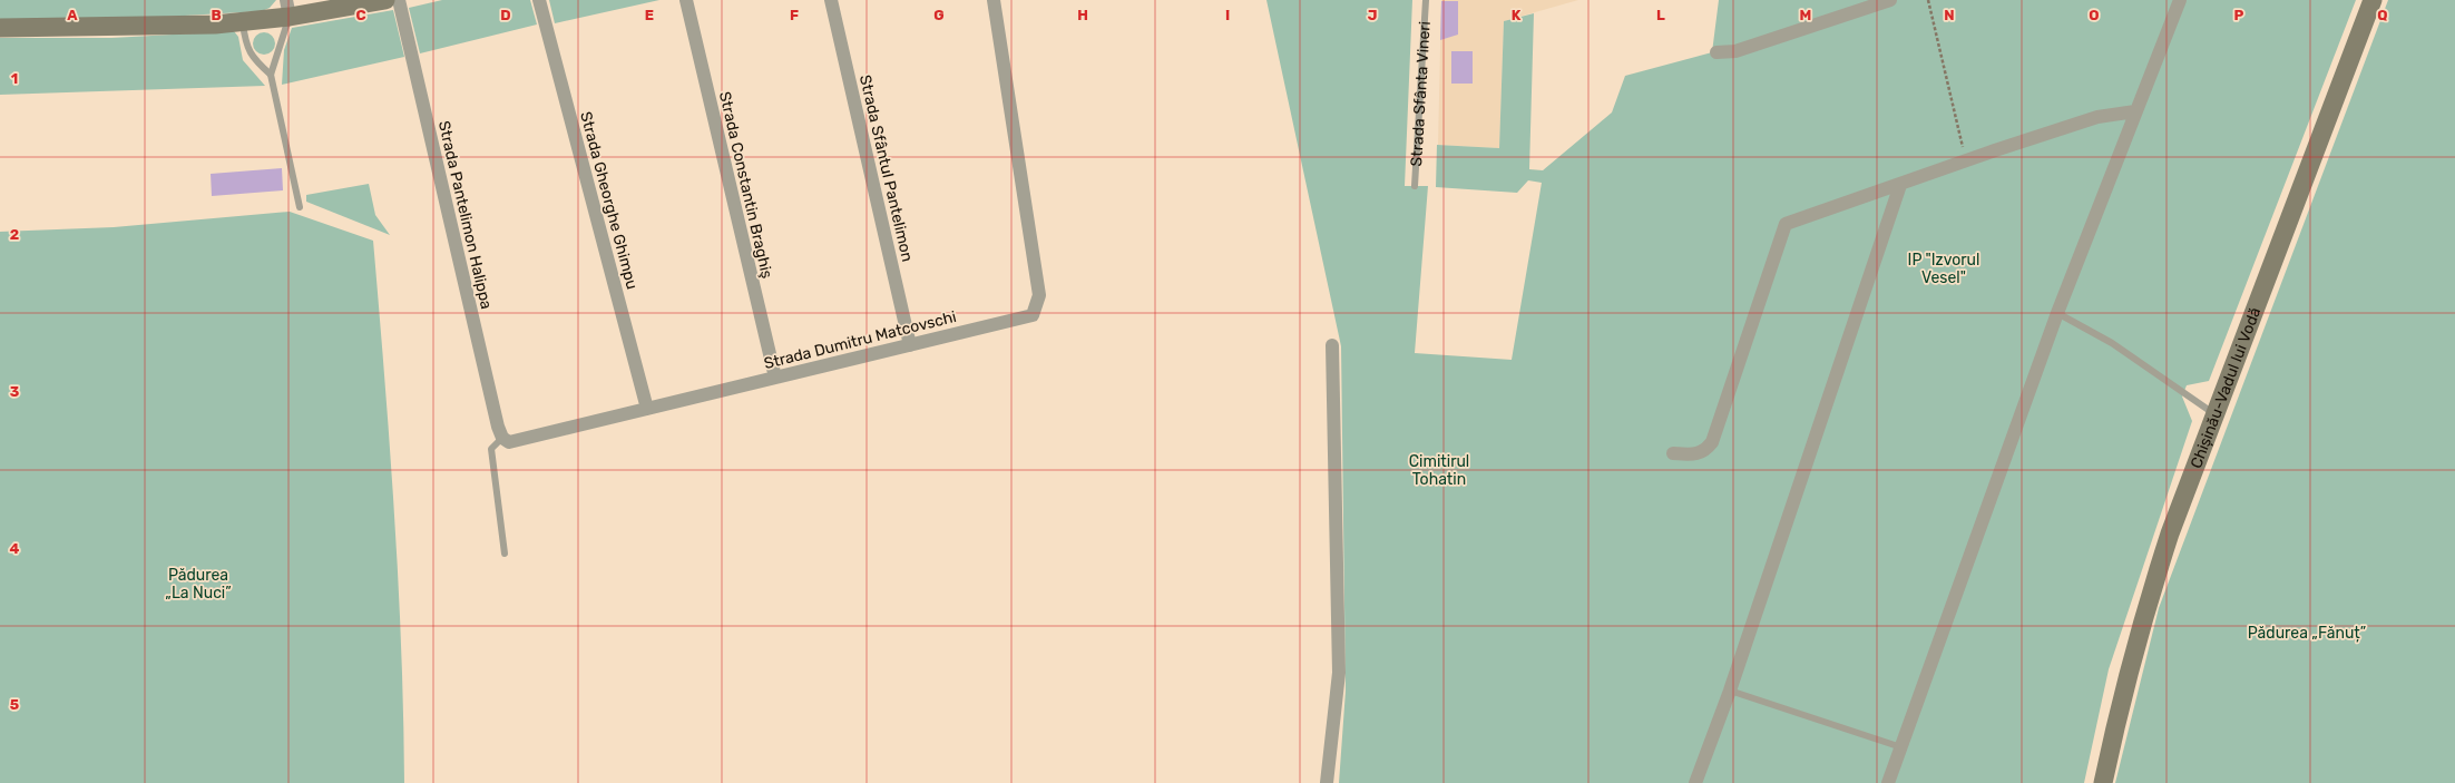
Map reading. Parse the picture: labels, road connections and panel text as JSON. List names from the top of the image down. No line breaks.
{"streets":{"main road":["Chișinău-Vadul lui Vodă"],"street":["Strada Sfântul Pantelimon","Strada Constantin Braghiş","Strada Gheorghe Ghimpu","Strada Pantelimon Halippa","Strada Dumitru Matcovschi"],"lane":["Strada Sfânta Vineri"]},"crossings":[["Strada Sfântul Pantelimon","Strada Dumitru Matcovschi"],["Strada Constantin Braghiş","Strada Dumitru Matcovschi"],["Strada Gheorghe Ghimpu","Strada Dumitru Matcovschi"],["Strada Pantelimon Halippa","Strada Dumitru Matcovschi"]],"parks":["IP \"Izvorul Vesel\"","Cimitirul Tohatin","Pădurea „La Nuci”","Pădurea „Fănuț”"],"grid":{"columns":["A","B","C","D","E","F","G","H","I","J","K","L","M","N","O","P","Q"],"rows":["1","2","3","4","5"]}}
